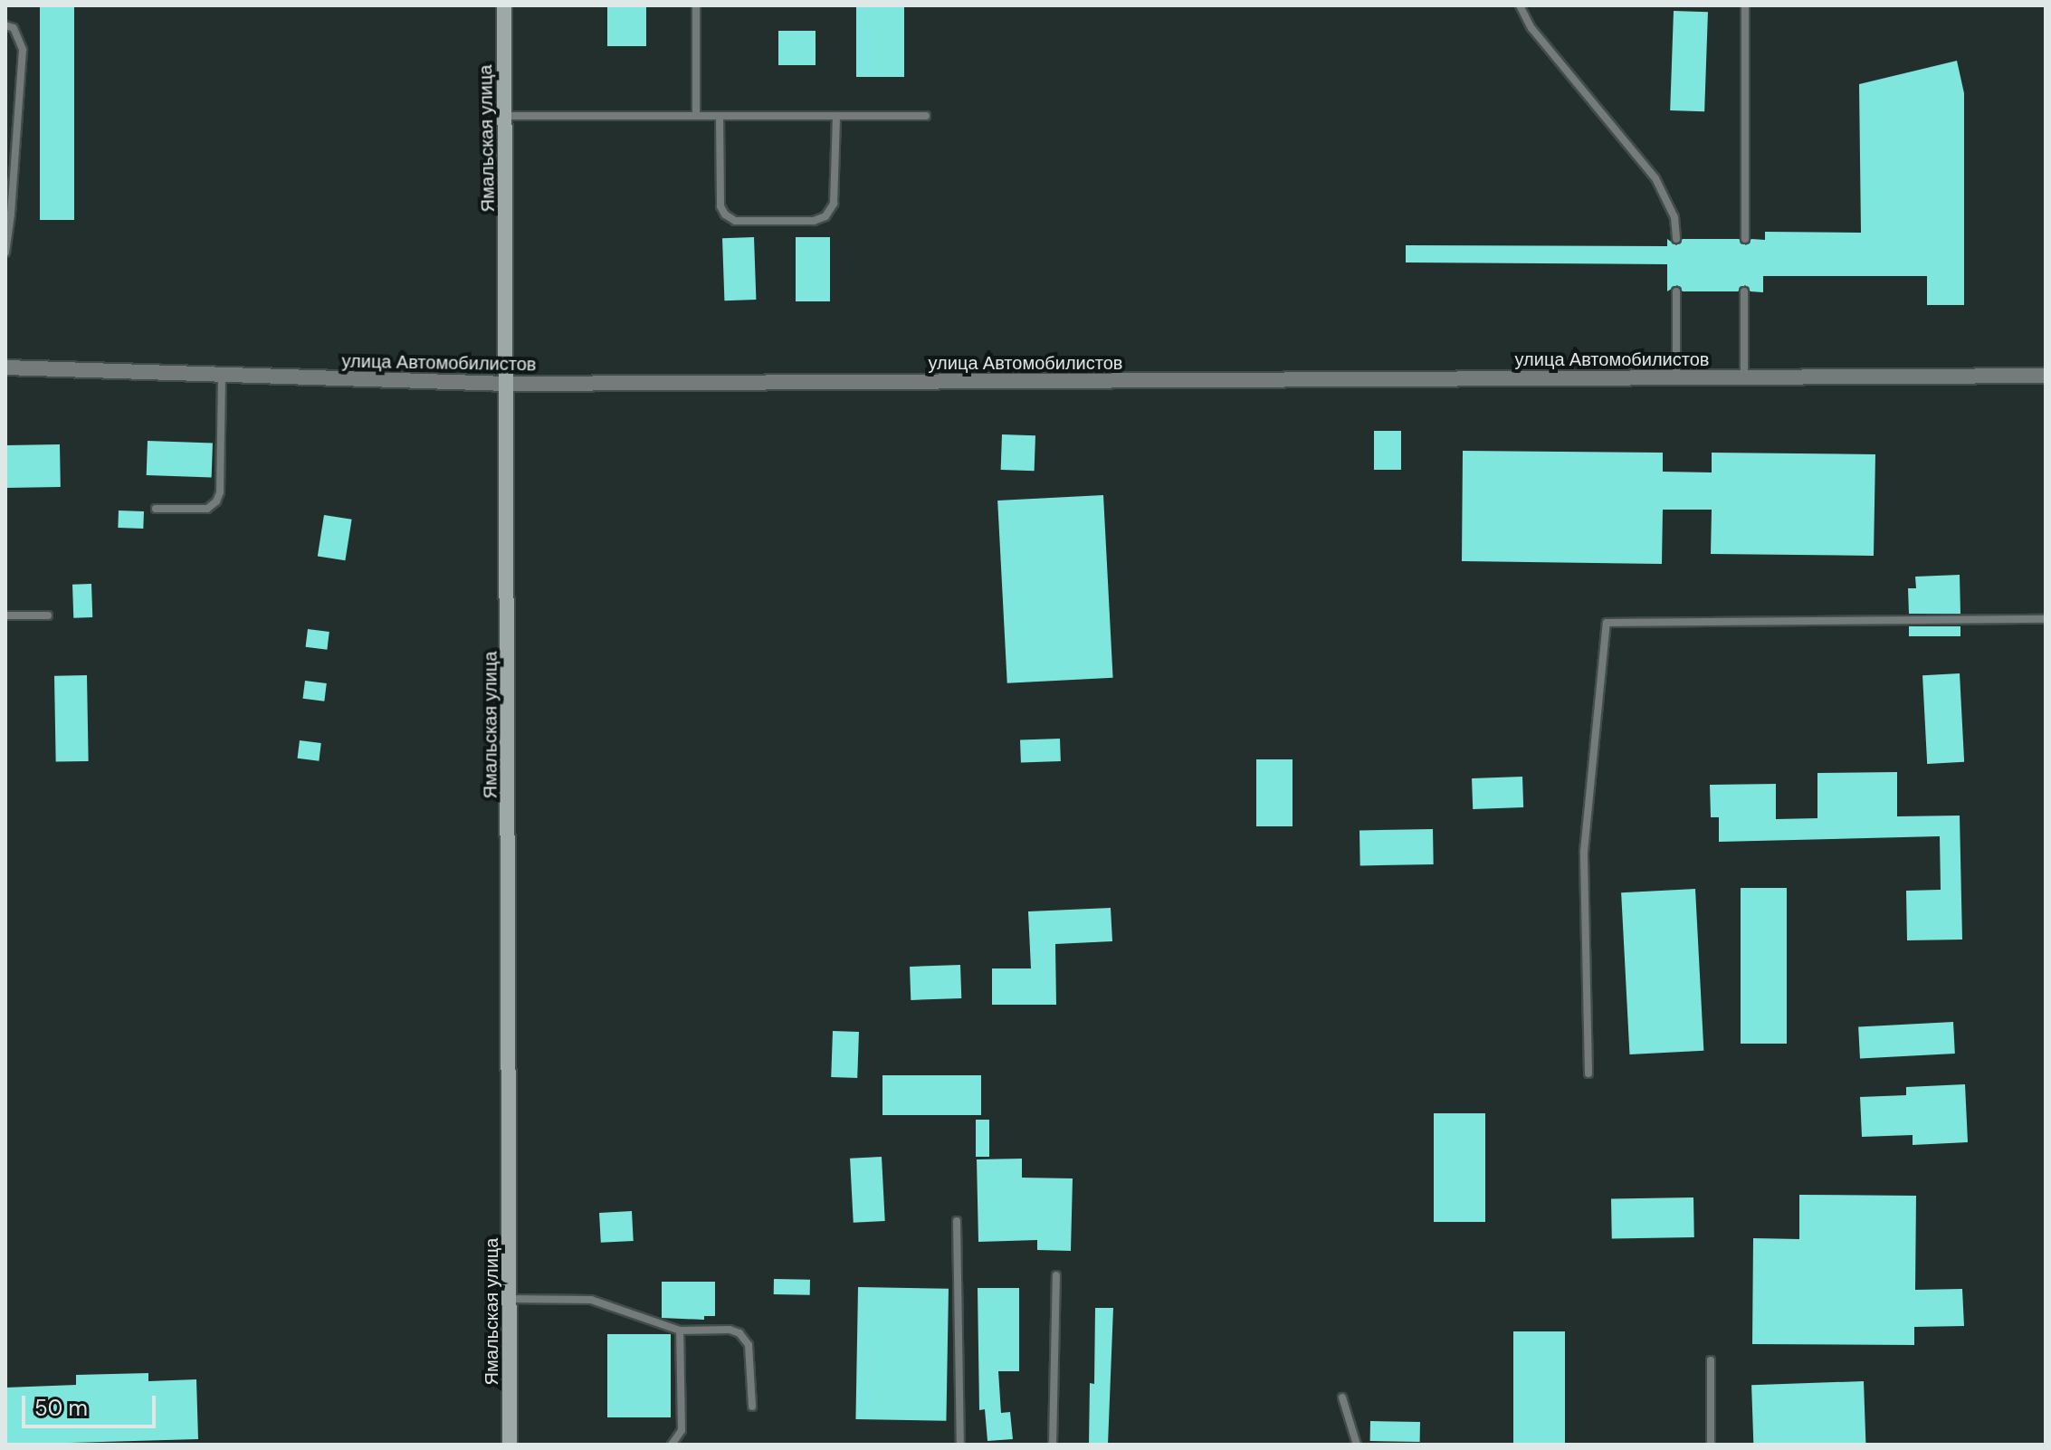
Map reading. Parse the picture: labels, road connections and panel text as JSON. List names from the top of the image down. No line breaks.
{"streets":{"street":["Ямальская улица","улица Автомобилистов"]},"crossings":[["Ямальская улица","улица Автомобилистов"]],"scale_bar":"50 m"}
